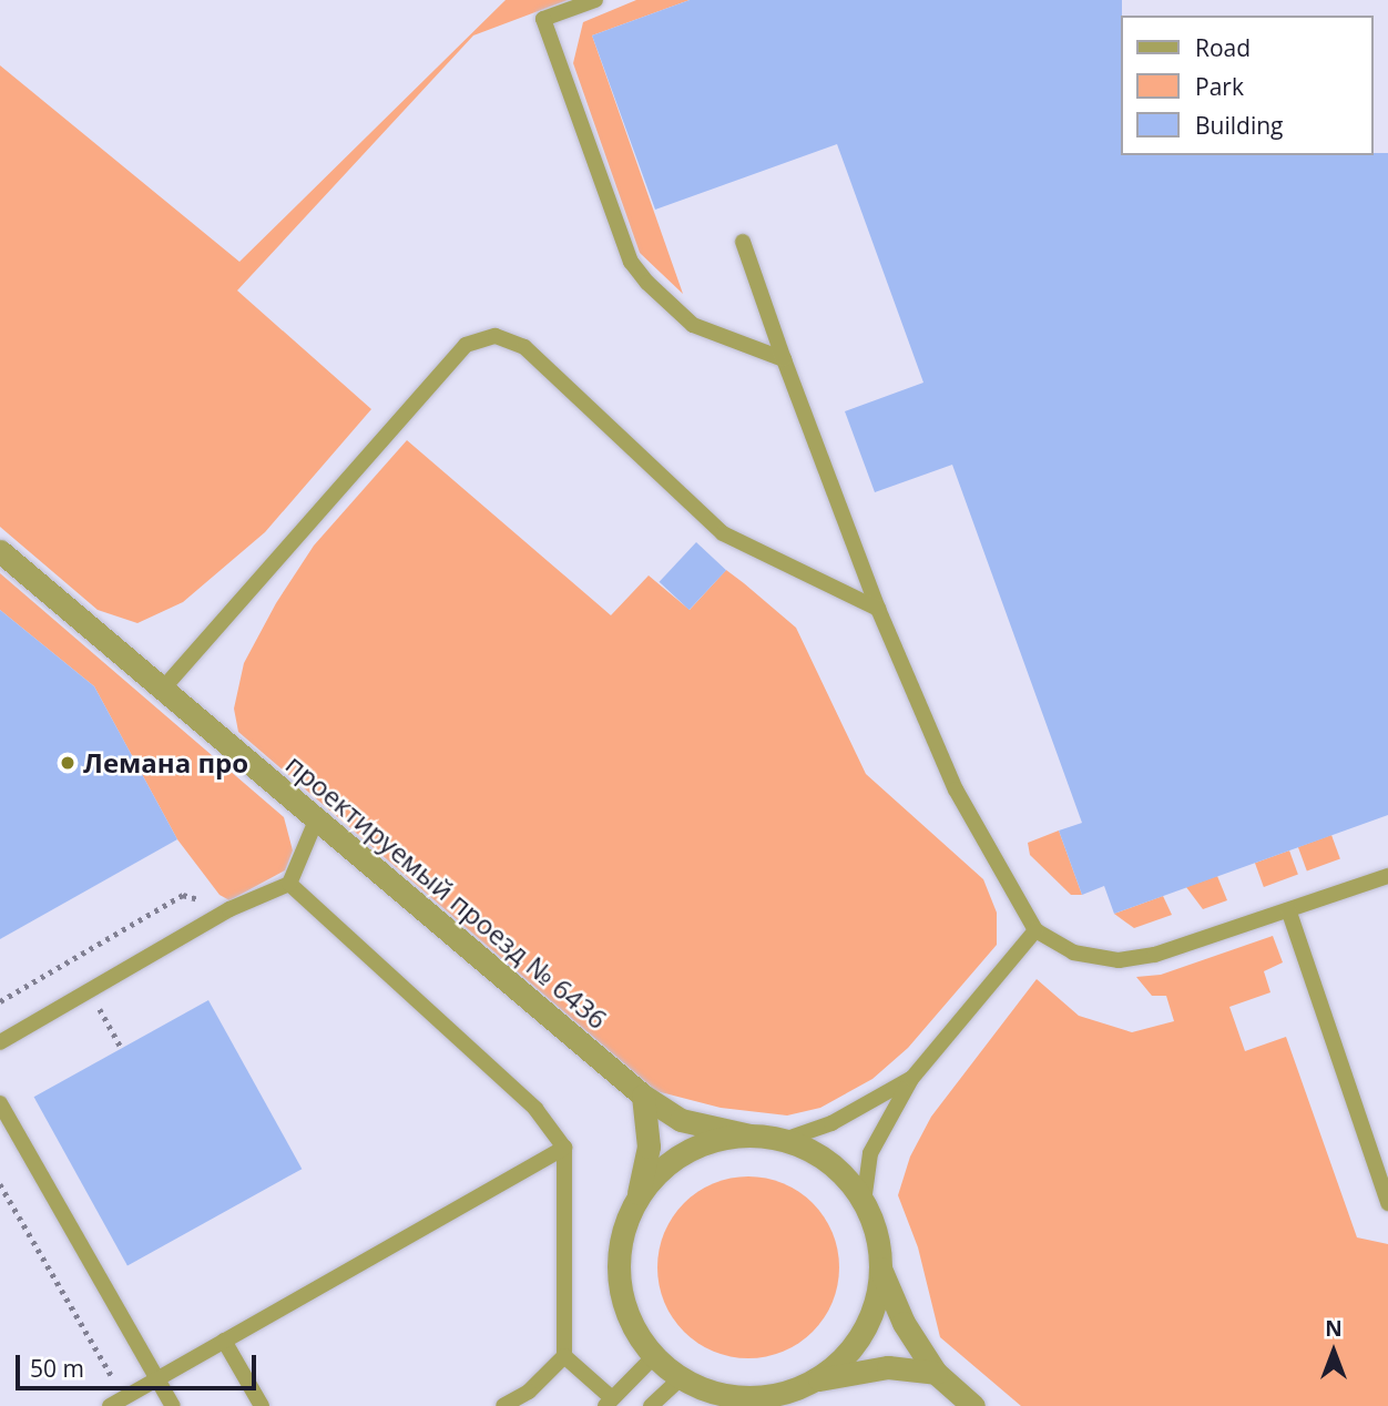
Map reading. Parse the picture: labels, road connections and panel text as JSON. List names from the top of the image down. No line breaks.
{"streets":{"street":["проектируемый проезд № 6436"]},"places":["Лемана про"],"legend":["Road","Park","Building"],"scale_bar":"50 m","north":"top"}
